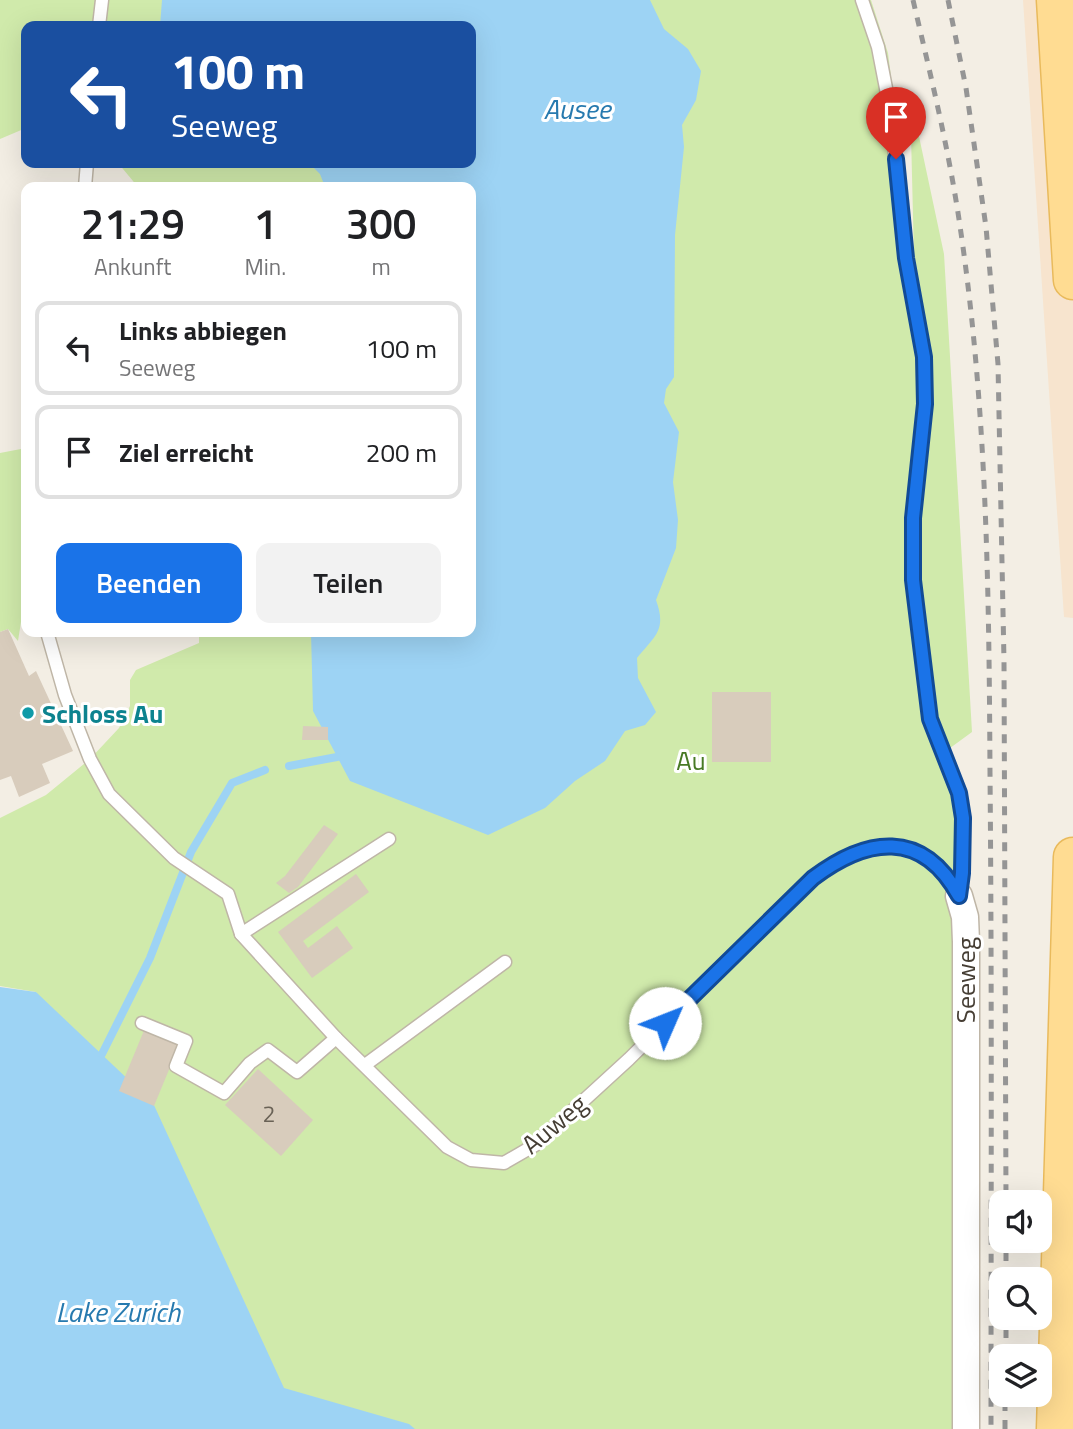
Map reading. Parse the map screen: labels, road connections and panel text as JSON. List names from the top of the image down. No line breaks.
{"streets":{"street":["Seeweg"],"lane":["Auweg"]},"crossings":[["Seeweg","Auweg"]],"water":["Ausee","Lake Zurich"],"parks":["Au"],"places":["Schloss Au"],"house_numbers":["2"],"page":{"turn":["100 m","Seeweg"],"eta":["21:29","Ankunft","1","Min.","300","m"],"list":[{"name":"Links abbiegen","note":"Seeweg","value":"100 m"},{"name":"Ziel erreicht","value":"200 m"}],"buttons":["Beenden","Teilen"]}}
